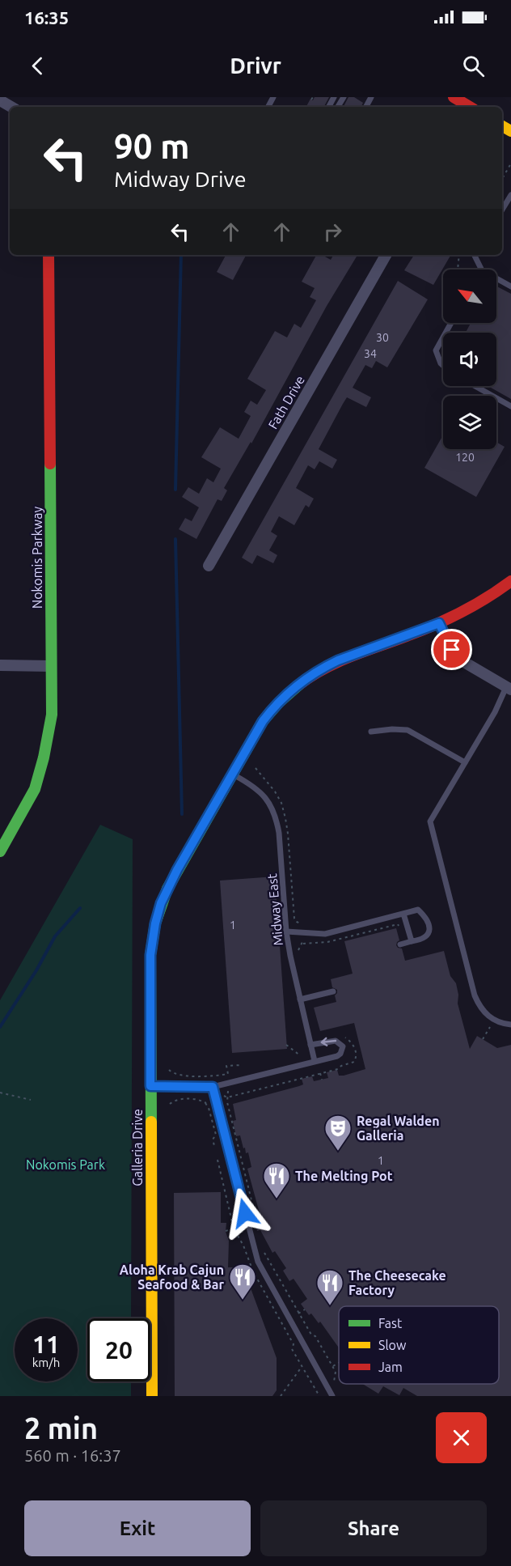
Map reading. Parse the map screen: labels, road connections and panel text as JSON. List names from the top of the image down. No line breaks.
{"streets":{"street":["Fath Drive","Nokomis Parkway","Galleria Drive"],"lane":["Midway East"]},"crossings":[["Midway East","Galleria Drive"]],"parks":["Nokomis Park"],"places":{"theatre":["Regal Walden Galleria"],"restaurant":["The Melting Pot","Aloha Krab Cajun Seafood & Bar","The Cheesecake Factory"]},"house_numbers":["30","34","120","1","1"],"legend":["Fast","Slow","Jam"],"north":"top left","page":{"status":"16:35","header":"Drivr","turn":["90 m","Midway Drive"],"speed":"11 km/h","limit":"20","heading":["2 min","560 m · 16:37"],"buttons":["Exit","Share"]}}
